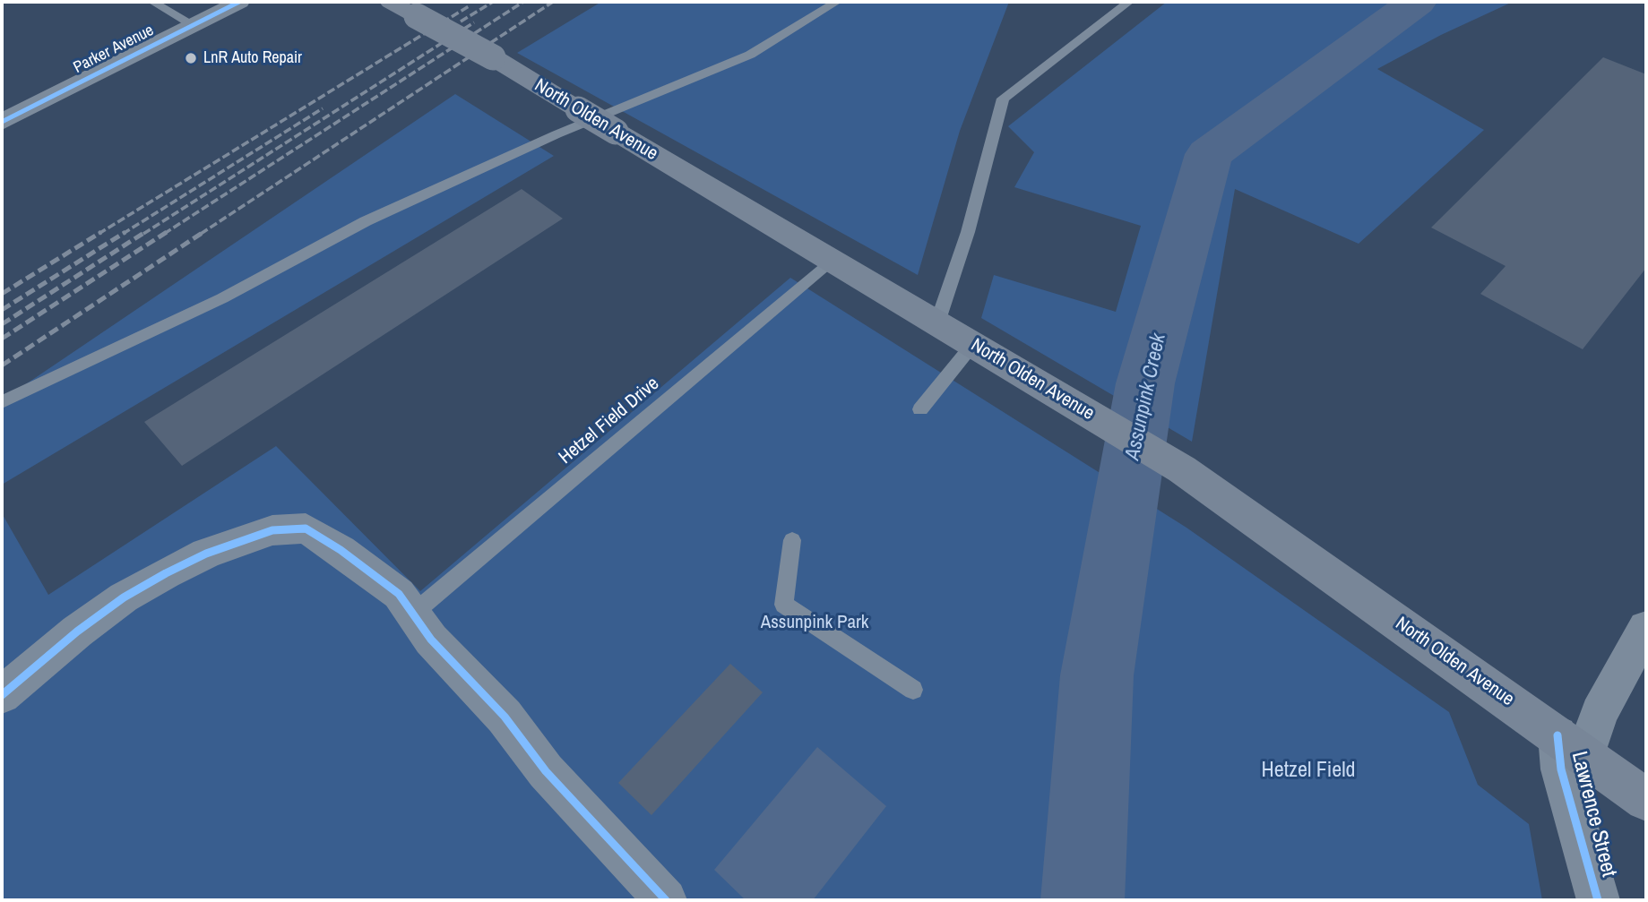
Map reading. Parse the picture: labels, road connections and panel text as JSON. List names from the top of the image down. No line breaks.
{"streets":{"main road":["North Olden Avenue"],"street":["Parker Avenue","Lawrence Street"],"lane":["Hetzel Field Drive"]},"crossings":[["North Olden Avenue","Hetzel Field Drive"],["North Olden Avenue","Lawrence Street"]],"water":["Assunpink Creek"],"parks":["Assunpink Park","Hetzel Field"],"places":["LnR Auto Repair"]}
